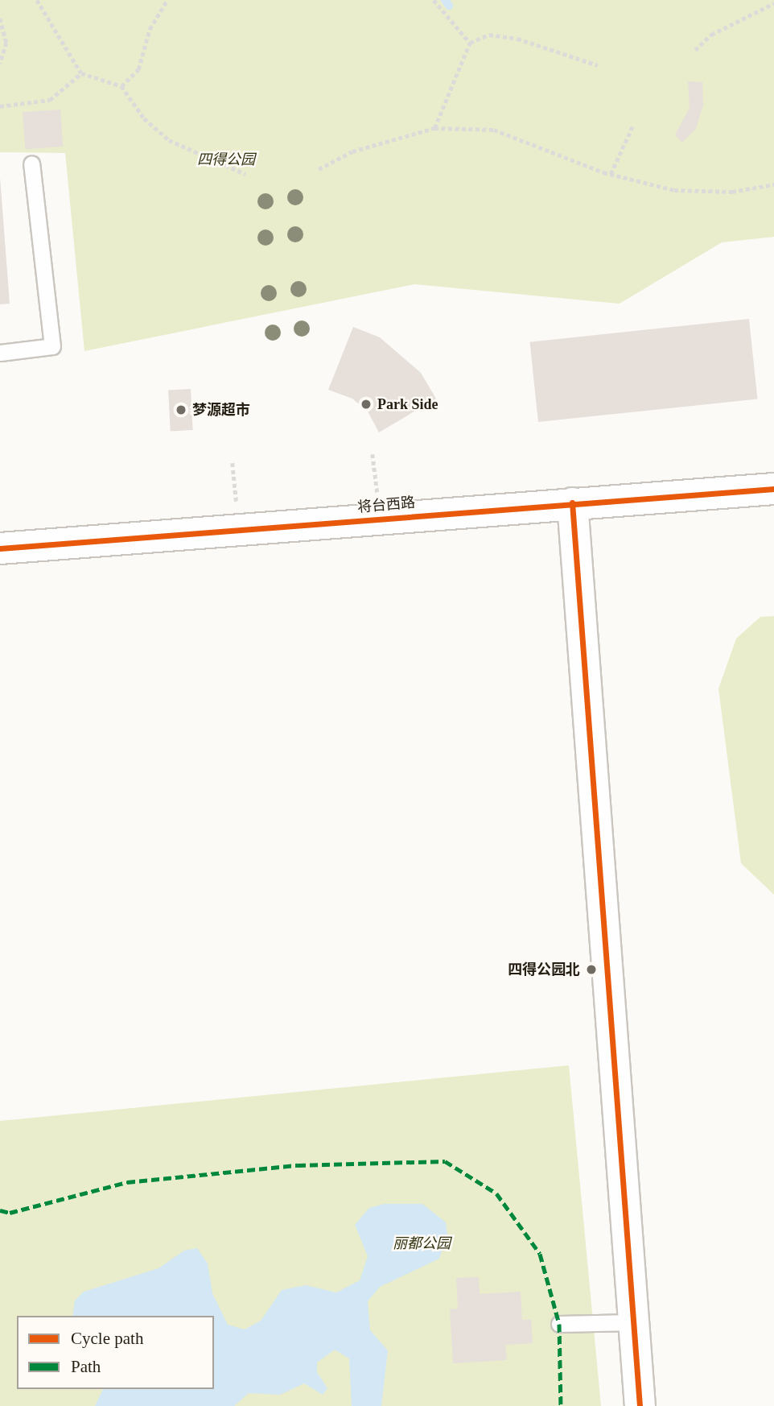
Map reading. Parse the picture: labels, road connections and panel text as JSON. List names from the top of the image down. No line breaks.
{"streets":{"street":["将台西路"]},"parks":["四得公园","丽都公园"],"places":["Park Side","梦源超市","四得公园北"],"legend":["Cycle path","Path"]}
